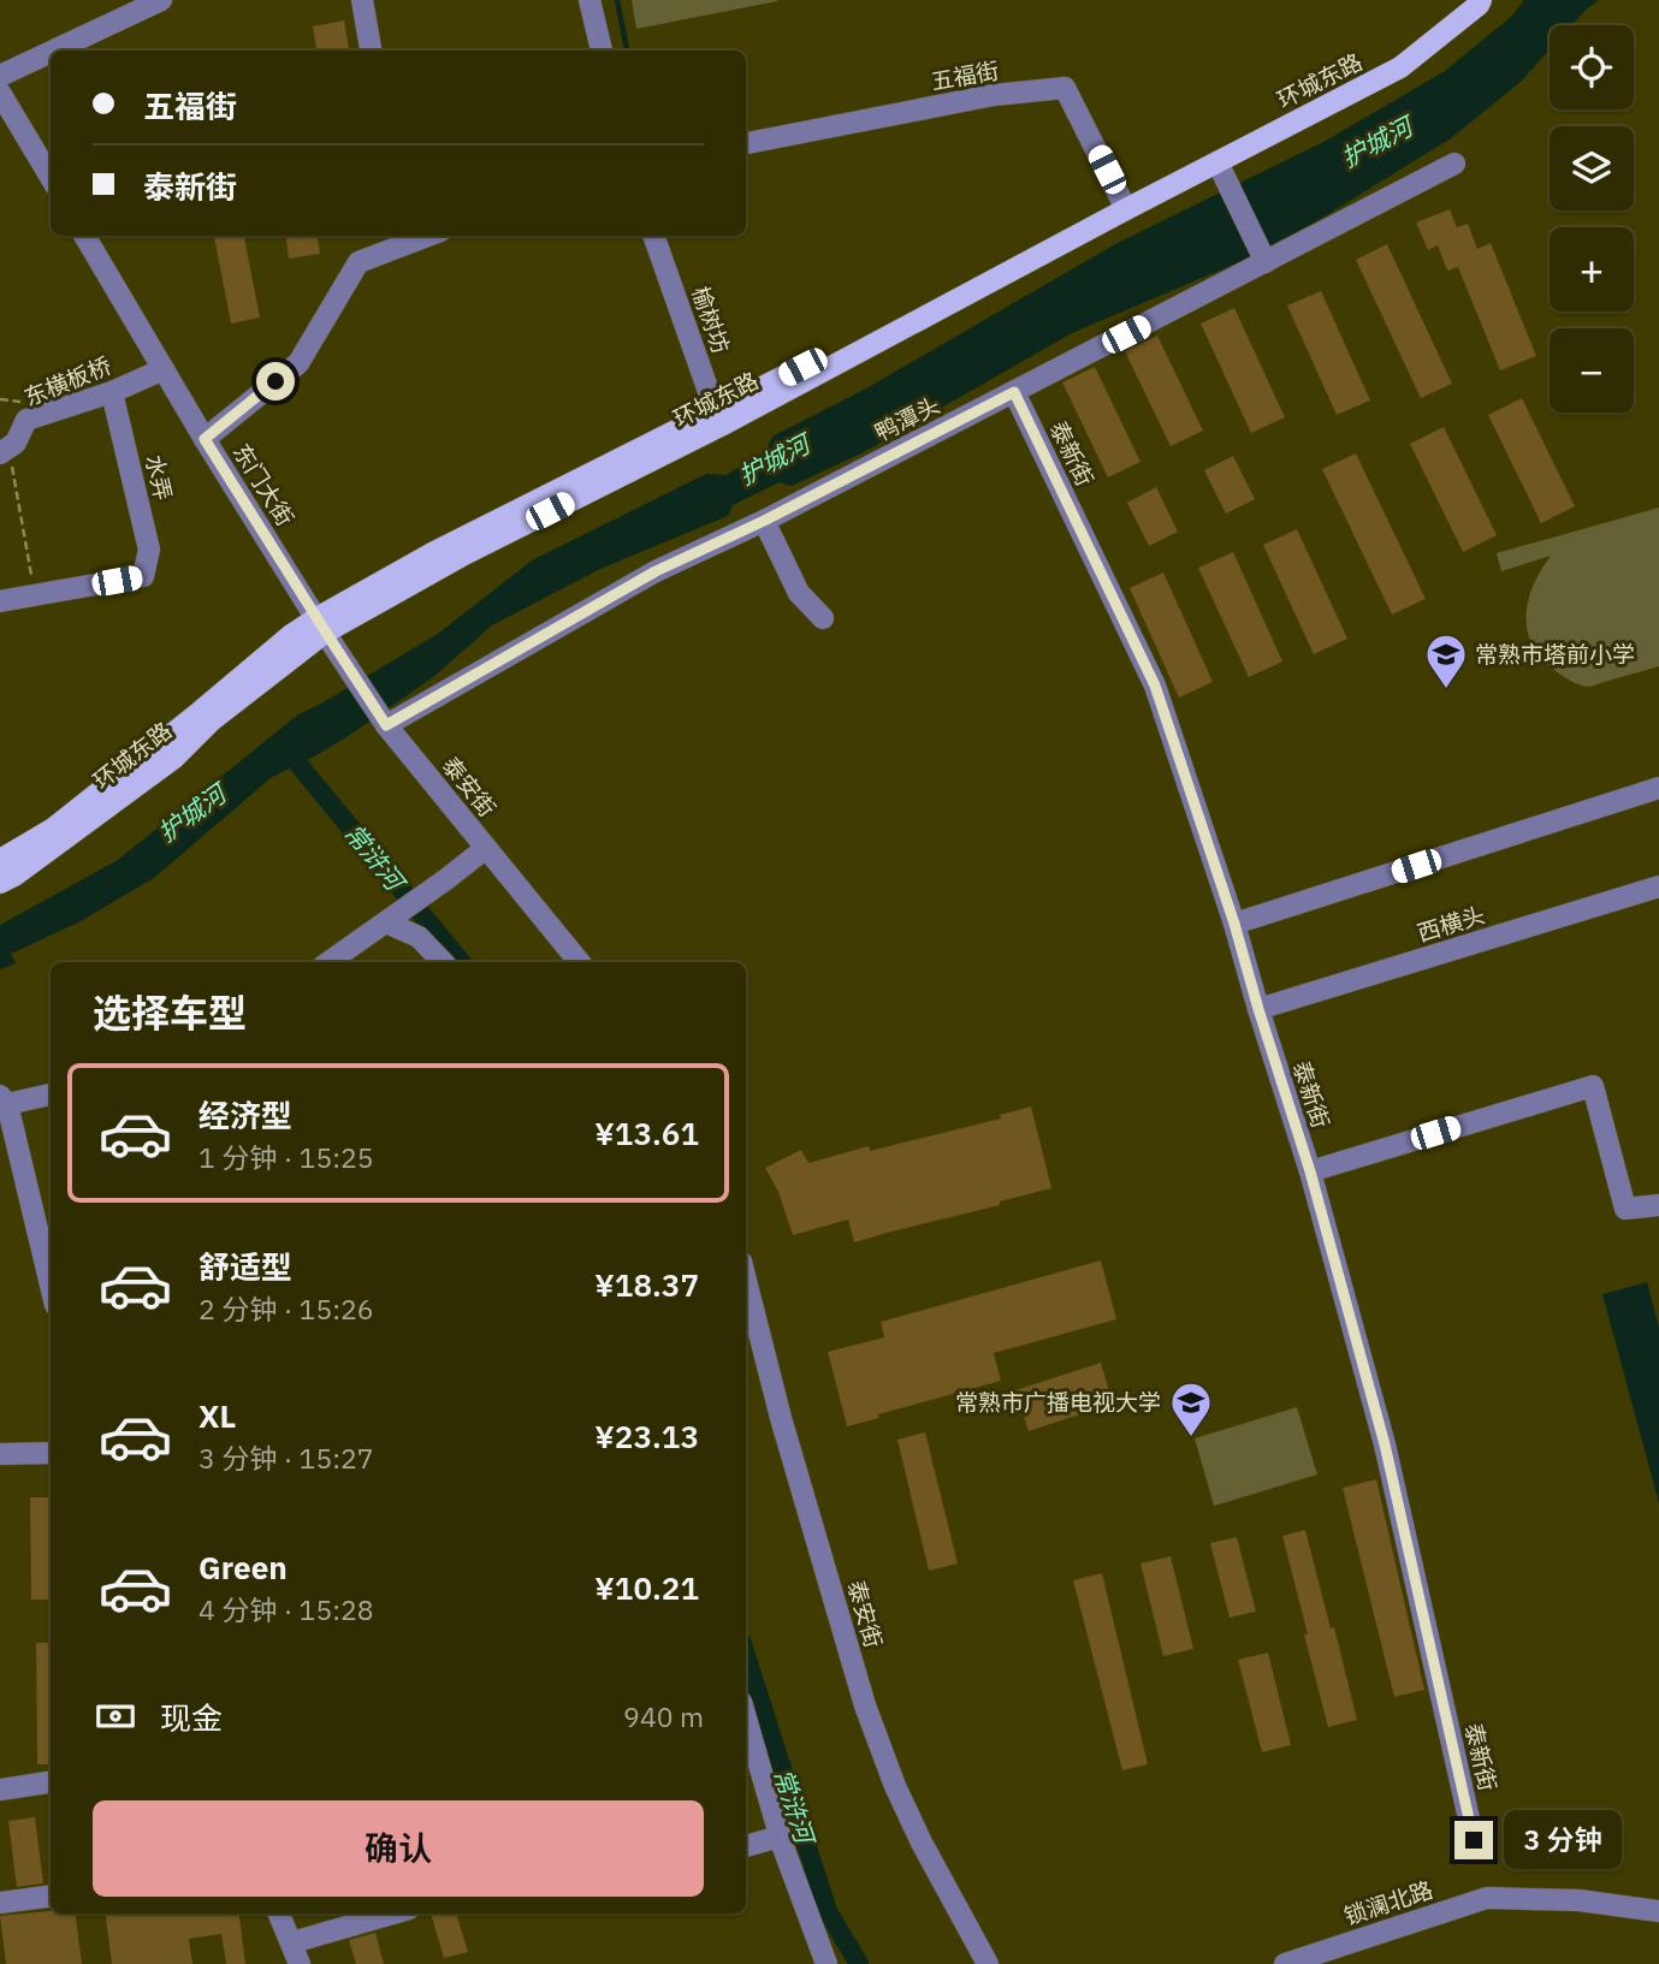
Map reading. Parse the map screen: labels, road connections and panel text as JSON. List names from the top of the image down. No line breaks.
{"streets":{"main road":["环城东路"],"street":["五福街","榆树坊","东横板桥","鸭潭头","泰新街","水弄","东门大街","泰安街","西横头","锁澜北路"]},"crossings":[["五福街","环城东路"],["环城东路","榆树坊"],["环城东路","东门大街"],["环城东路","泰安街"],["东横板桥","水弄"],["东横板桥","东门大街"],["鸭潭头","泰新街"],["鸭潭头","泰安街"],["泰新街","西横头"],["东门大街","泰安街"]],"water":["护城河","常浒河"],"places":{"school or university":["常熟市塔前小学","常熟市广播电视大学"]},"page":{"map_buttons":["+","−"],"banner":["五福街","泰新街"],"heading":"选择车型","list":[{"name":"经济型","note":"1 分钟 · 15:25","value":"¥13.61"},{"name":"舒适型","note":"2 分钟 · 15:26","value":"¥18.37"},{"name":"XL","note":"3 分钟 · 15:27","value":"¥23.13"},{"name":"Green","note":"4 分钟 · 15:28","value":"¥10.21"}],"pay":["现金","940 m"],"buttons":"确认","bubble":"3 分钟"}}
